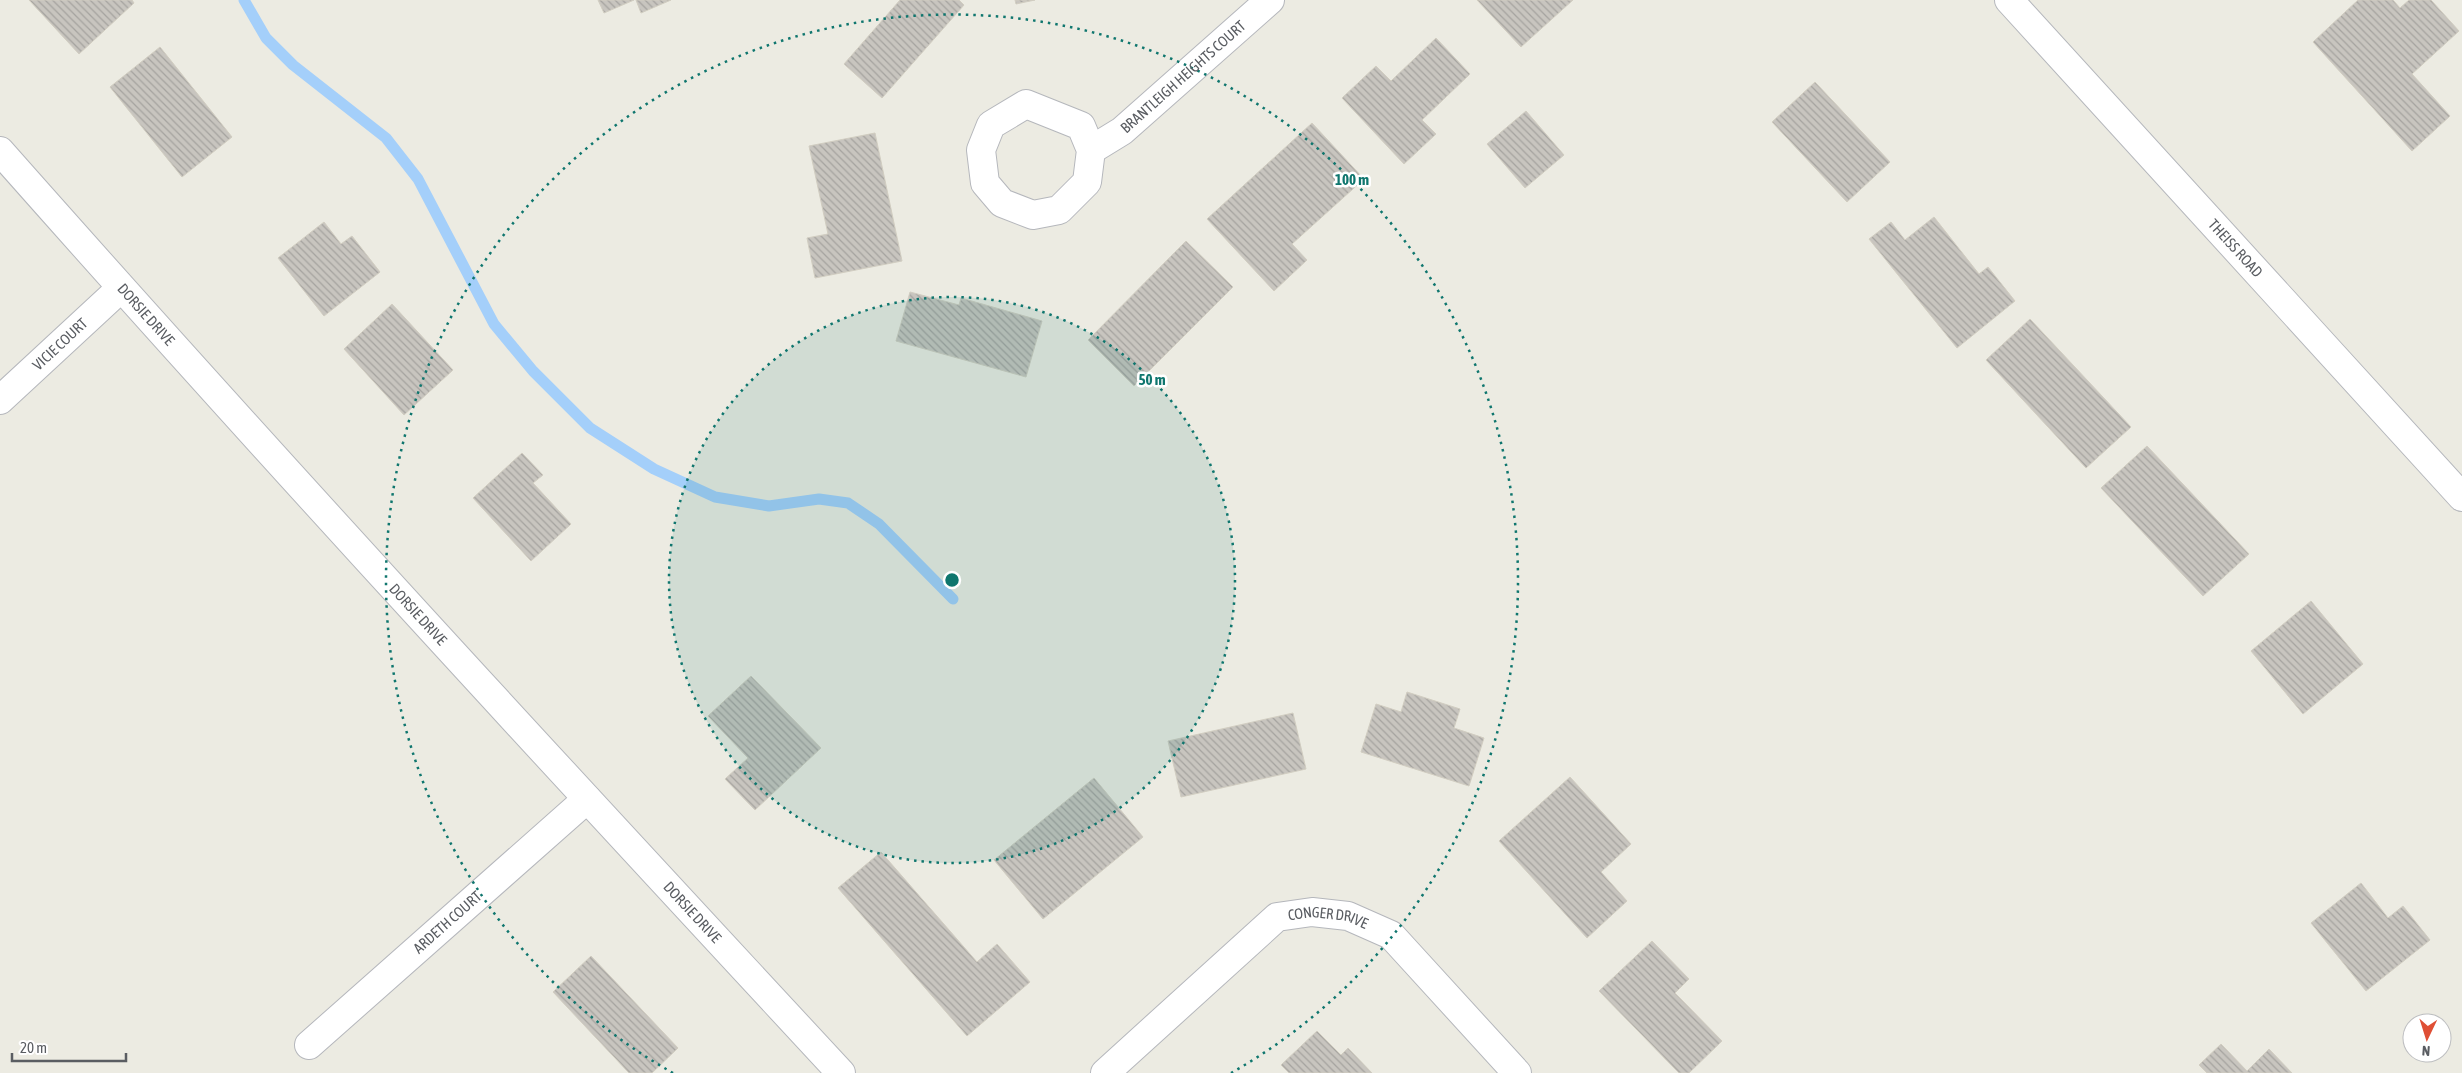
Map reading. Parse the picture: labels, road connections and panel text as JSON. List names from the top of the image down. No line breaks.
{"streets":{"street":["BRANTLEIGH HEIGHTS COURT","THEISS ROAD","DORSIE DRIVE","VICIE COURT","ARDETH COURT","CONGER DRIVE"]},"crossings":[["DORSIE DRIVE","VICIE COURT"],["DORSIE DRIVE","ARDETH COURT"]],"scale_bar":"20 m","north":"bottom","rings":["100 m","50 m"]}
